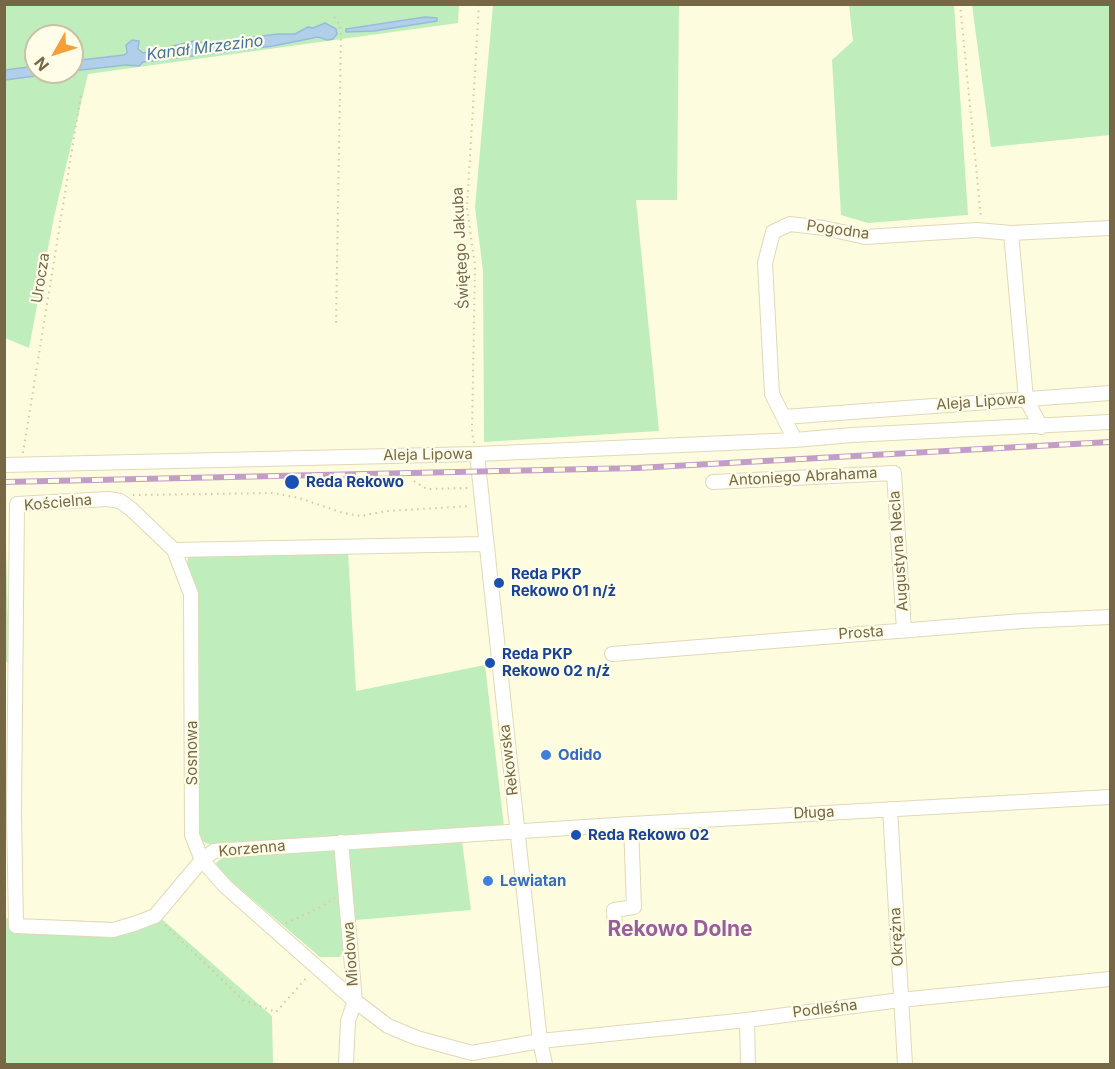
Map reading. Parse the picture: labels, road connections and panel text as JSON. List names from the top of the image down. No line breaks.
{"streets":{"street":["Pogodna","Aleja Lipowa","Antoniego Abrahama","Kościelna","Augustyna Necla","Prosta","Sosnowa","Rekowska","Długa","Korzenna","Okrężna","Miodowa","Podleśna"],"path":["Świętego Jakuba","Urocza"]},"crossings":[["Pogodna","Aleja Lipowa"],["Świętego Jakuba","Aleja Lipowa"],["Świętego Jakuba","Rekowska"],["Urocza","Aleja Lipowa"],["Aleja Lipowa","Rekowska"],["Antoniego Abrahama","Augustyna Necla"],["Kościelna","Korzenna"],["Augustyna Necla","Prosta"],["Sosnowa","Rekowska"],["Sosnowa","Korzenna"],["Sosnowa","Miodowa"],["Sosnowa","Podleśna"],["Rekowska","Długa"],["Rekowska","Korzenna"],["Rekowska","Podleśna"],["Długa","Korzenna"],["Długa","Okrężna"],["Korzenna","Miodowa"],["Okrężna","Podleśna"]],"districts":["Rekowo Dolne"],"water":["Kanał Mrzezino"],"places":["Reda Rekowo","Reda PKP Rekowo 01 n/ż","Reda PKP Rekowo 02 n/ż","Odido","Reda Rekowo 02","Lewiatan"],"north":"bottom left"}
